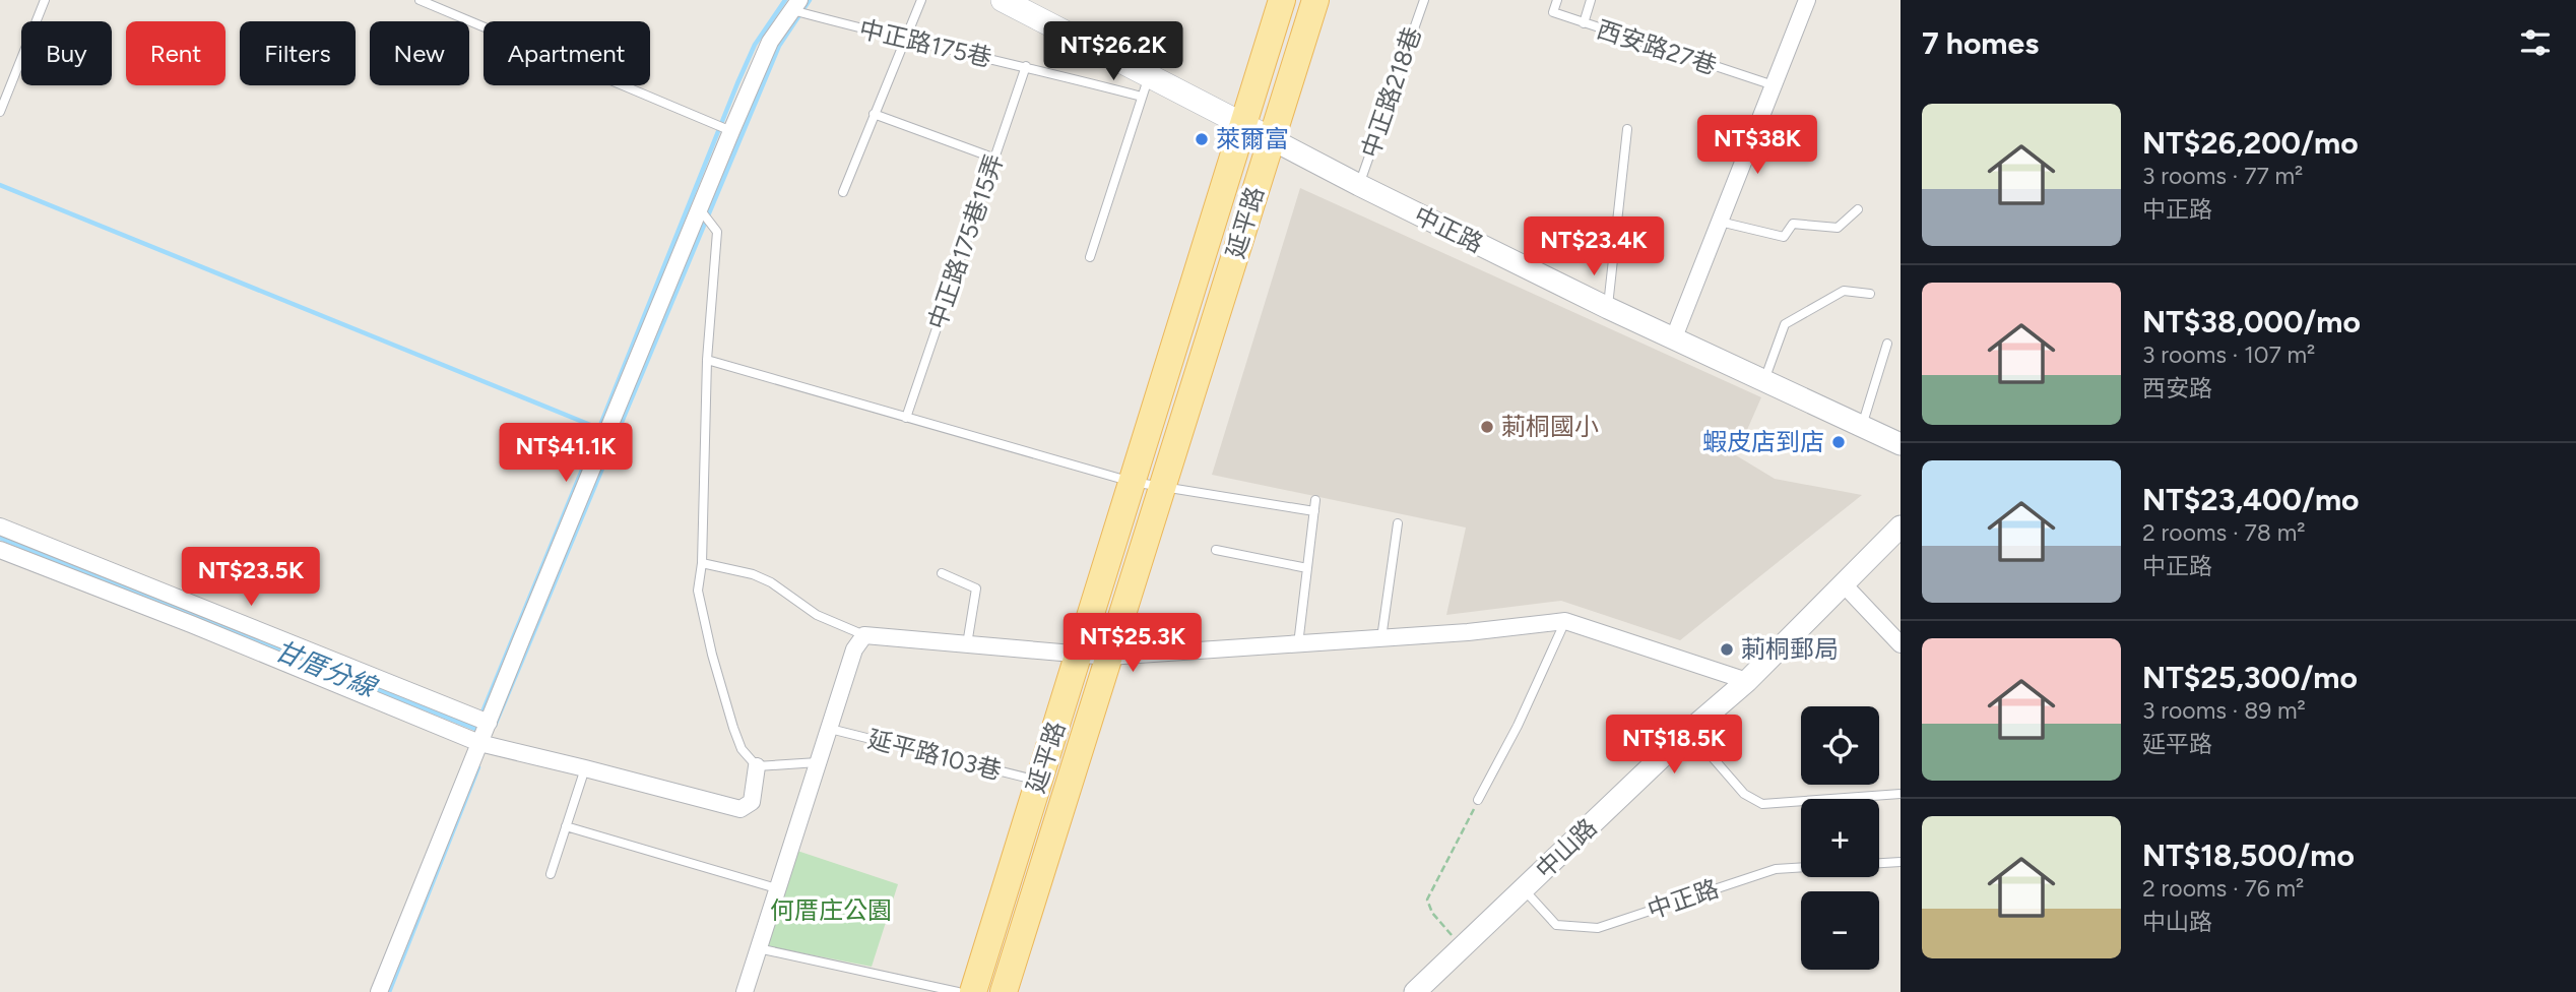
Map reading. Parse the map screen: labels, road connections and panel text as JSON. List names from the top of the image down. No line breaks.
{"streets":{"main road":["延平路","中正路"],"street":["中山路"],"lane":["中正路175巷","西安路27巷","中正路218巷","中正路175巷15弄","延平路103巷"]},"crossings":[["中正路175巷","中正路"],["中正路175巷","中正路175巷15弄"],["中正路218巷","中正路"],["延平路","中正路"],["延平路","延平路103巷"],["中正路","中山路"]],"water":["甘厝分線"],"parks":["何厝庄公園"],"places":["萊爾富","莿桐國小","蝦皮店到店","莿桐郵局"],"page":{"heading":"7 homes","price":["NT$26.2K","NT$38K","NT$23.4K","NT$41.1K","NT$23.5K","NT$25.3K","NT$18.5K"],"chip":["Buy","Rent","Filters","New","Apartment"],"list":[{"name":"NT$26,200/mo","note":"3 rooms · 77 m² · 中正路"},{"name":"NT$38,000/mo","note":"3 rooms · 107 m² · 西安路"},{"name":"NT$23,400/mo","note":"2 rooms · 78 m² · 中正路"},{"name":"NT$25,300/mo","note":"3 rooms · 89 m² · 延平路"},{"name":"NT$18,500/mo","note":"2 rooms · 76 m² · 中山路"}],"map_buttons":["+","−"]}}
